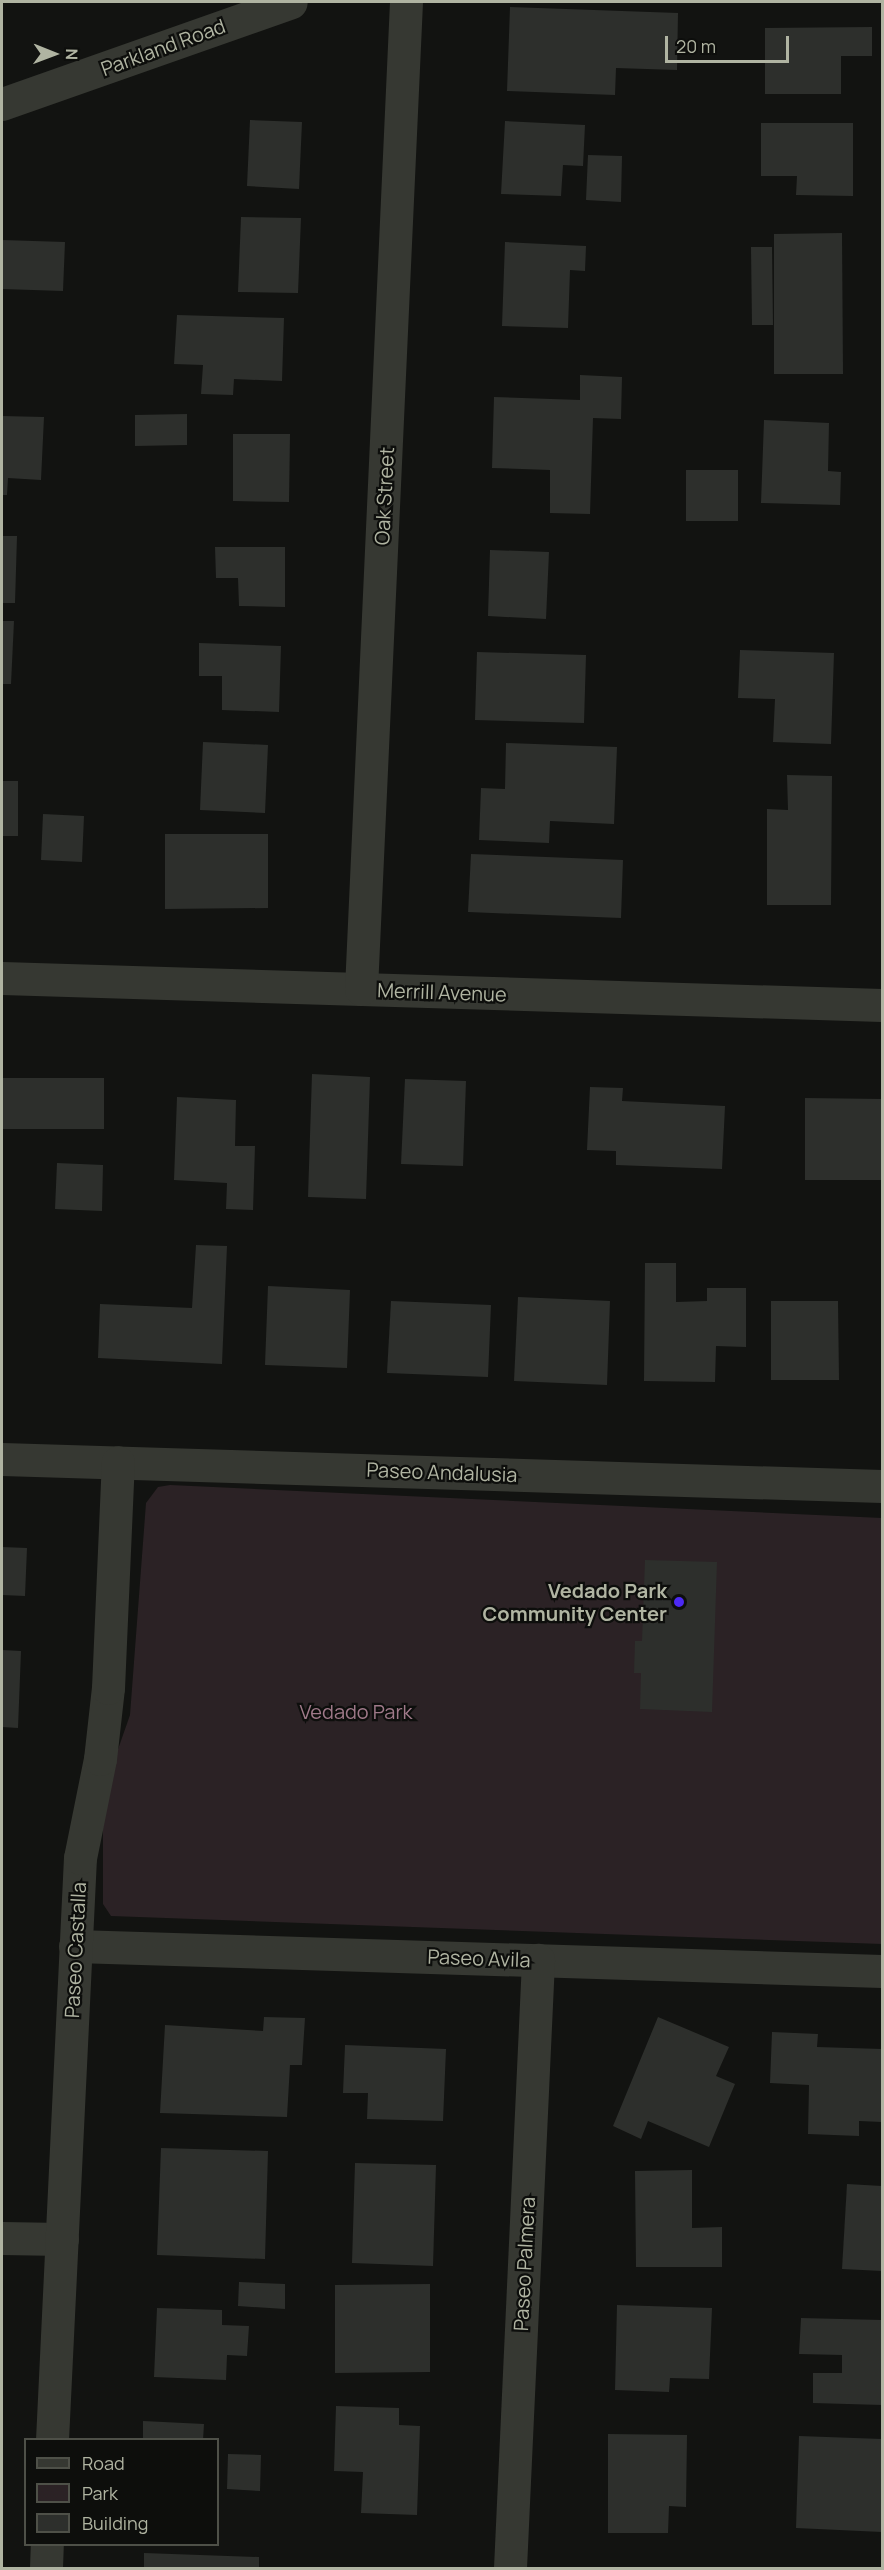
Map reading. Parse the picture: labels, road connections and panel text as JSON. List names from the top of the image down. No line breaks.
{"streets":{"street":["Parkland Road","Oak Street","Merrill Avenue","Paseo Andalusia","Paseo Castalla","Paseo Avila","Paseo Palmera"]},"crossings":[["Oak Street","Merrill Avenue"],["Paseo Andalusia","Paseo Castalla"],["Paseo Castalla","Paseo Avila"],["Paseo Avila","Paseo Palmera"]],"parks":["Vedado Park"],"places":["Vedado Park Community Center"],"legend":["Road","Park","Building"],"scale_bar":"20 m","north":"right"}
